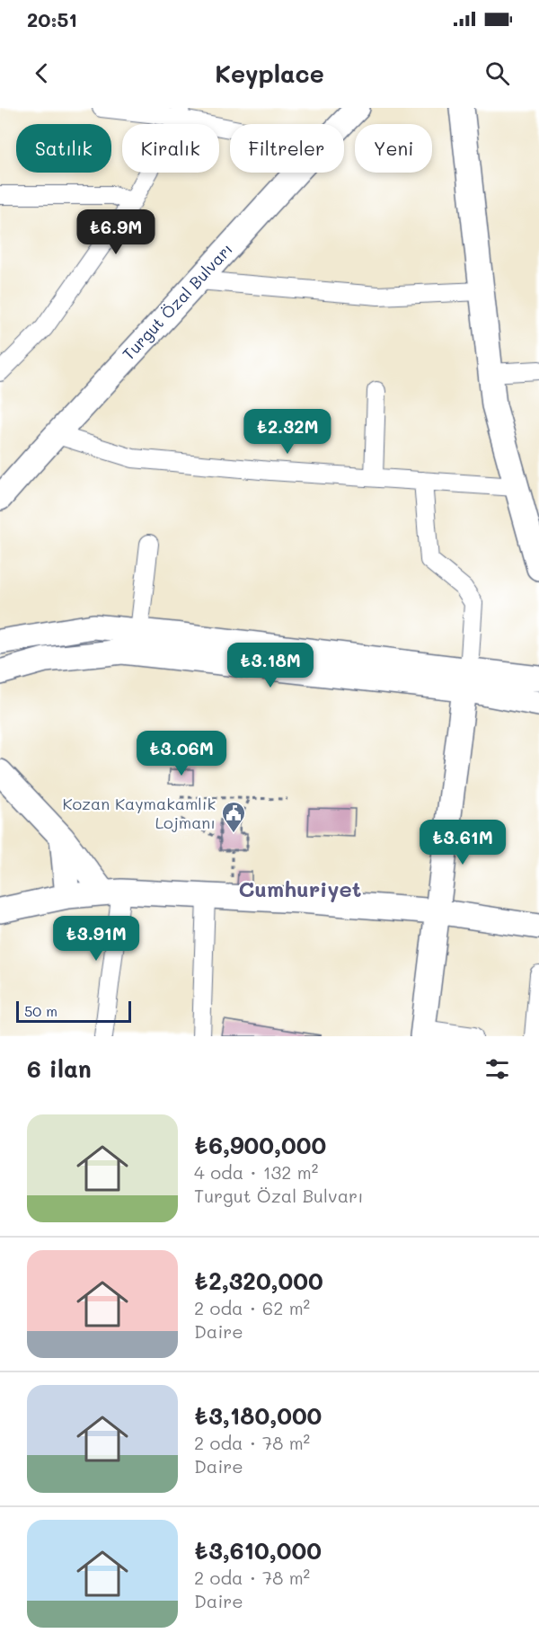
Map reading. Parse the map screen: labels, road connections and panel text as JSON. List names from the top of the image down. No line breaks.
{"streets":{"main road":["Turgut Özal Bulvarı"]},"districts":["Cumhuriyet"],"places":{"public building":["Kozan Kaymakamlık Lojmanı"]},"scale_bar":"50 m","page":{"status":"20:51","header":"Keyplace","chip":["Satılık","Kiralık","Filtreler","Yeni"],"price":["₺6.9M","₺2.32M","₺3.18M","₺3.06M","₺3.61M","₺3.91M"],"scale":"50 m","heading":"6 ilan","list":[{"name":"₺6,900,000","note":"4 oda · 132 m² · Turgut Özal Bulvarı"},{"name":"₺2,320,000","note":"2 oda · 62 m² · Daire"},{"name":"₺3,180,000","note":"2 oda · 78 m² · Daire"},{"name":"₺3,610,000","note":"2 oda · 78 m² · Daire"}]}}
